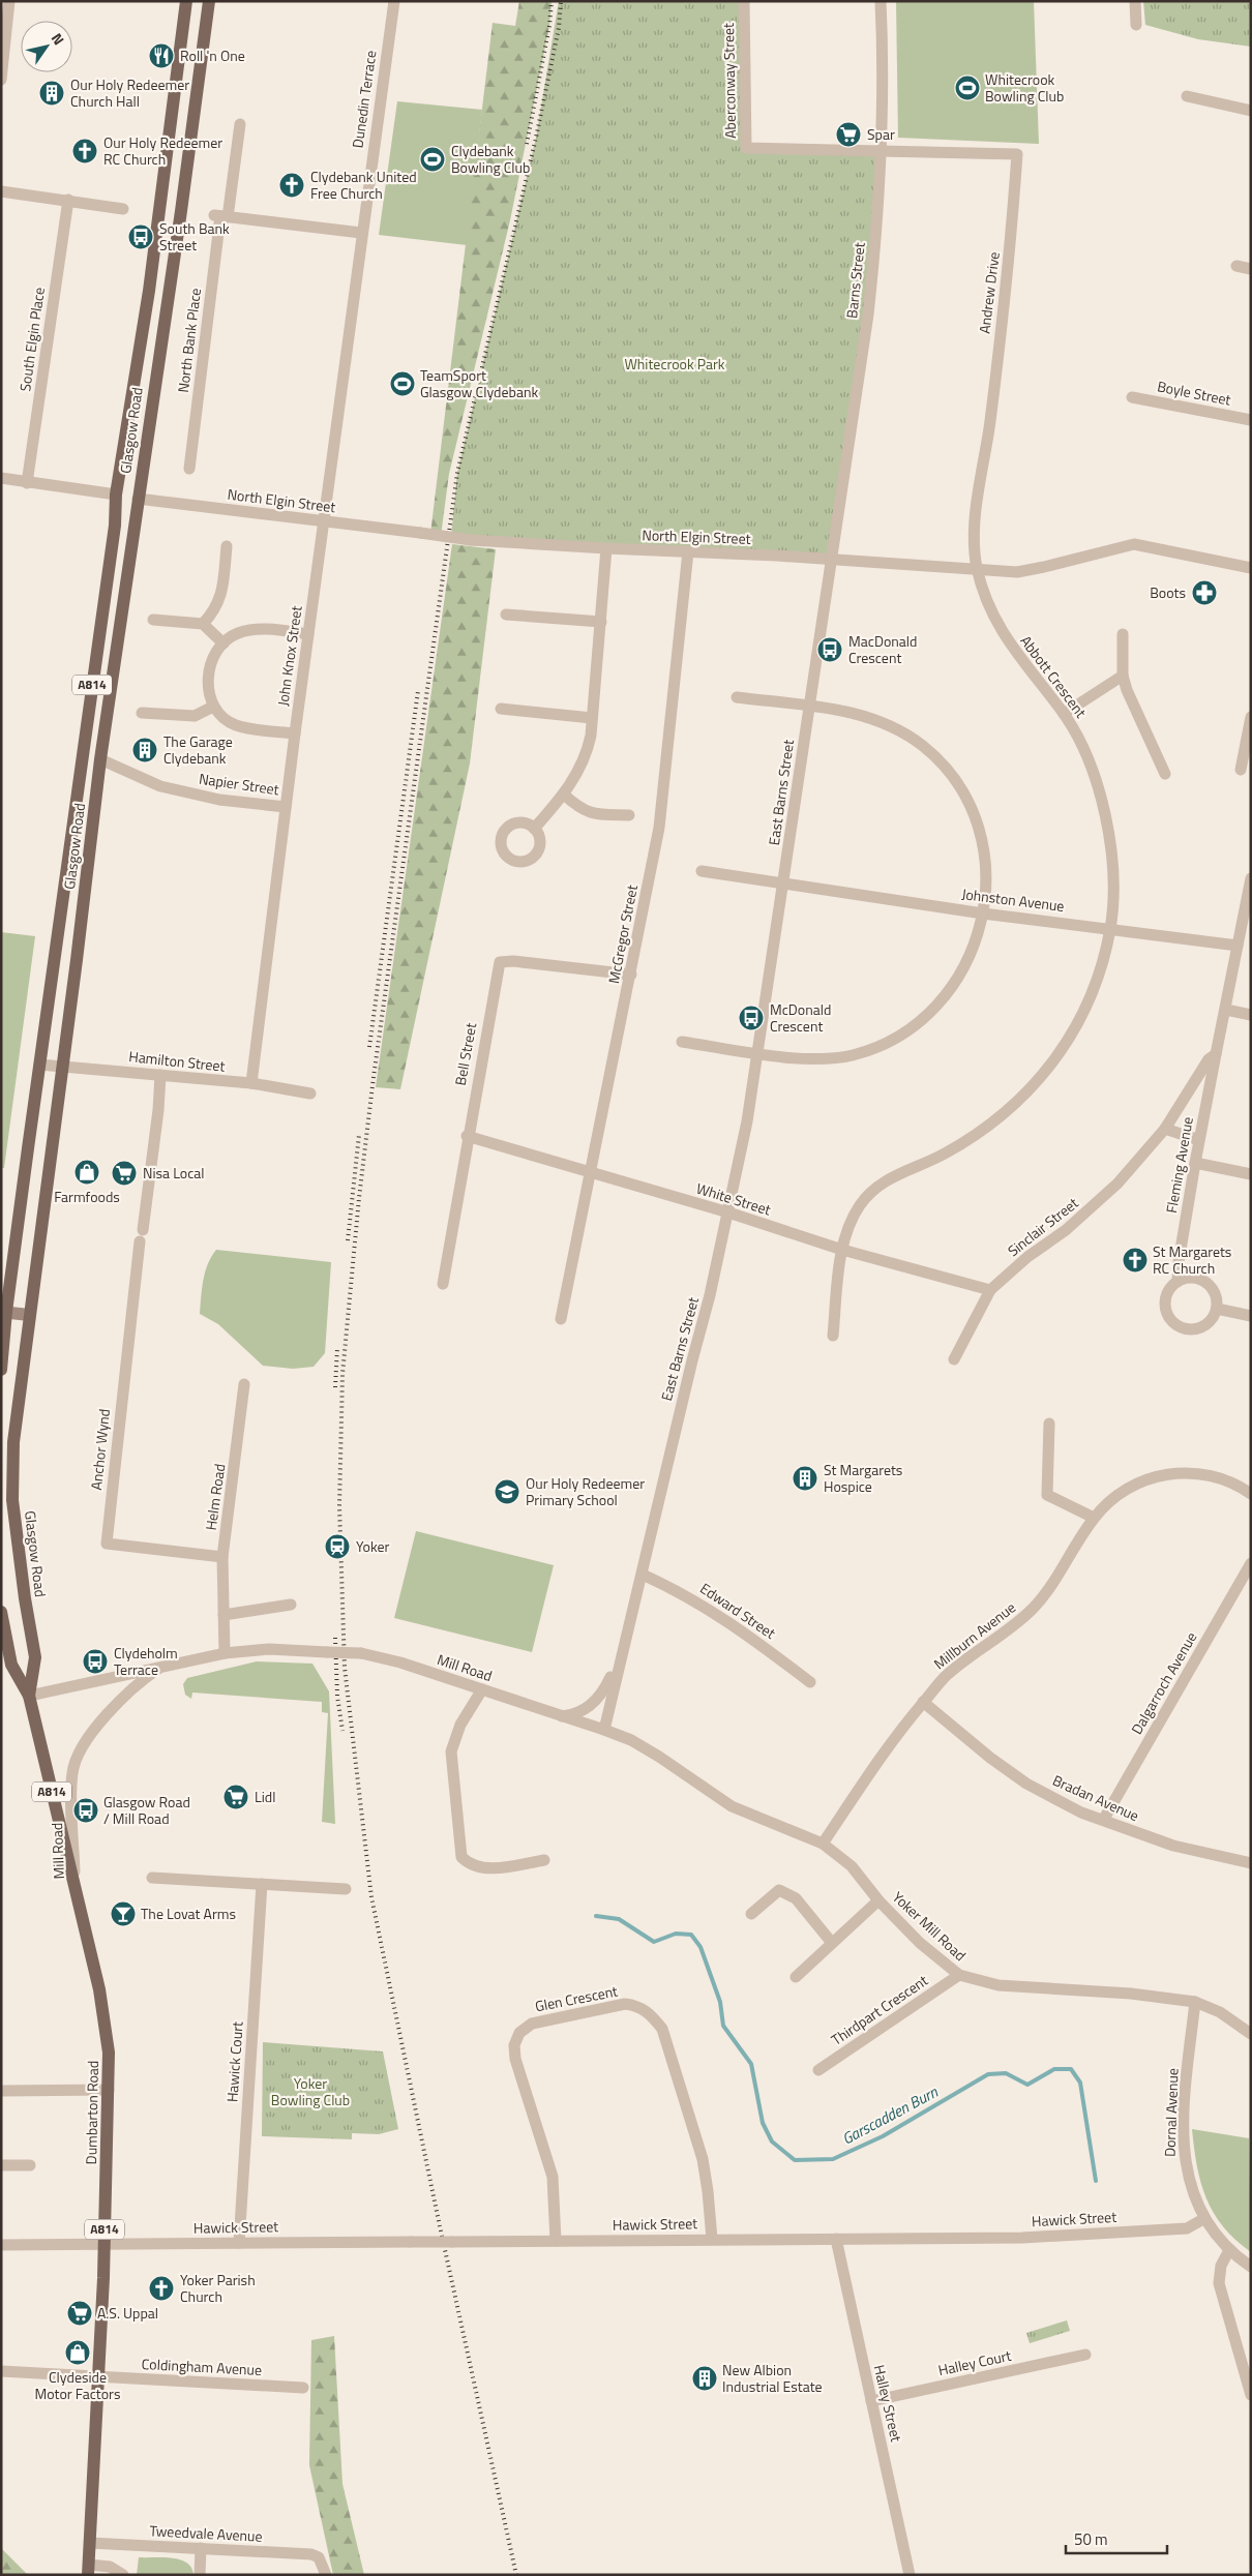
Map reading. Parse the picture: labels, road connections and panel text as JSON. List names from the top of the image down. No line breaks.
{"streets":{"main road":["Glasgow Road","A814","Dumbarton Road"],"street":["Aberconway Street","Dunedin Terrace","Barns Street","Andrew Drive","South Elgin Place","North Bank Place","Boyle Street","North Elgin Street","John Knox Street","Abbott Crescent","Napier Street","East Barns Street","Johnston Avenue","McGregor Street","Bell Street","Hamilton Street","Fleming Avenue","White Street","Sinclair Street","Anchor Wynd","Helm Road","Edward Street","Millburn Avenue","Mill Road","Dalgarroch Avenue","Bradan Avenue","Yoker Mill Road","Glen Crescent","Thirdpart Crescent","Hawick Court","Dornal Avenue","Hawick Street","Halley Court","Coldingham Avenue","Halley Street","Tweedvale Avenue"]},"crossings":[["Aberconway Street","Barns Street"],["Aberconway Street","Andrew Drive"],["Dunedin Terrace","John Knox Street"],["Barns Street","Andrew Drive"],["Barns Street","North Elgin Street"],["Barns Street","East Barns Street"],["Andrew Drive","North Elgin Street"],["Andrew Drive","Abbott Crescent"],["Glasgow Road","North Elgin Street"],["Glasgow Road","Napier Street"],["Glasgow Road","Hamilton Street"],["Glasgow Road","Mill Road"],["Glasgow Road","Dumbarton Road"],["North Elgin Street","John Knox Street"],["North Elgin Street","Abbott Crescent"],["North Elgin Street","East Barns Street"],["North Elgin Street","McGregor Street"],["John Knox Street","Napier Street"],["John Knox Street","Hamilton Street"],["Abbott Crescent","Johnston Avenue"],["Abbott Crescent","White Street"],["East Barns Street","Johnston Avenue"],["East Barns Street","White Street"],["East Barns Street","Edward Street"],["East Barns Street","Mill Road"],["Johnston Avenue","Sinclair Street"],["McGregor Street","Bell Street"],["McGregor Street","White Street"],["Bell Street","White Street"],["Hamilton Street","Anchor Wynd"],["Fleming Avenue","Sinclair Street"],["White Street","Sinclair Street"],["Anchor Wynd","Helm Road"],["Helm Road","Mill Road"],["Millburn Avenue","Bradan Avenue"],["Millburn Avenue","Yoker Mill Road"],["Mill Road","Yoker Mill Road"],["Mill Road","Dumbarton Road"],["Dalgarroch Avenue","Bradan Avenue"],["Yoker Mill Road","Thirdpart Crescent"],["Yoker Mill Road","Dornal Avenue"],["Glen Crescent","Hawick Street"],["Hawick Court","Hawick Street"],["Dumbarton Road","Hawick Street"],["Dumbarton Road","Coldingham Avenue"],["Dumbarton Road","Tweedvale Avenue"],["Dornal Avenue","Hawick Street"],["Hawick Street","Halley Street"],["Halley Court","Halley Street"]],"water":["Garscadden Burn"],"parks":["Whitecrook Park","Yoker Bowling Club"],"places":{"restaurant":["Roll 'n One"],"sports":["Whitecrook Bowling Club","Clydebank Bowling Club","TeamSport Glasgow Clydebank"],"building":["Our Holy Redeemer Church Hall","The Garage Clydebank","St Margarets Hospice","New Albion Industrial Estate"],"supermarket":["Spar","Nisa Local","Lidl","A.S. Uppal"],"church":["Our Holy Redeemer RC Church","Clydebank United Free Church","St Margarets RC Church","Yoker Parish Church"],"bus stop":["South Bank Street","MacDonald Crescent","McDonald Crescent","Clydeholm Terrace","Glasgow Road / Mill Road"],"pharmacy":["Boots"],"shop":["Farmfoods","Clydeside Motor Factors"],"school or university":["Our Holy Redeemer Primary School"],"station":["Yoker"],"bar":["The Lovat Arms"]},"scale_bar":"50 m","north":"top right"}
